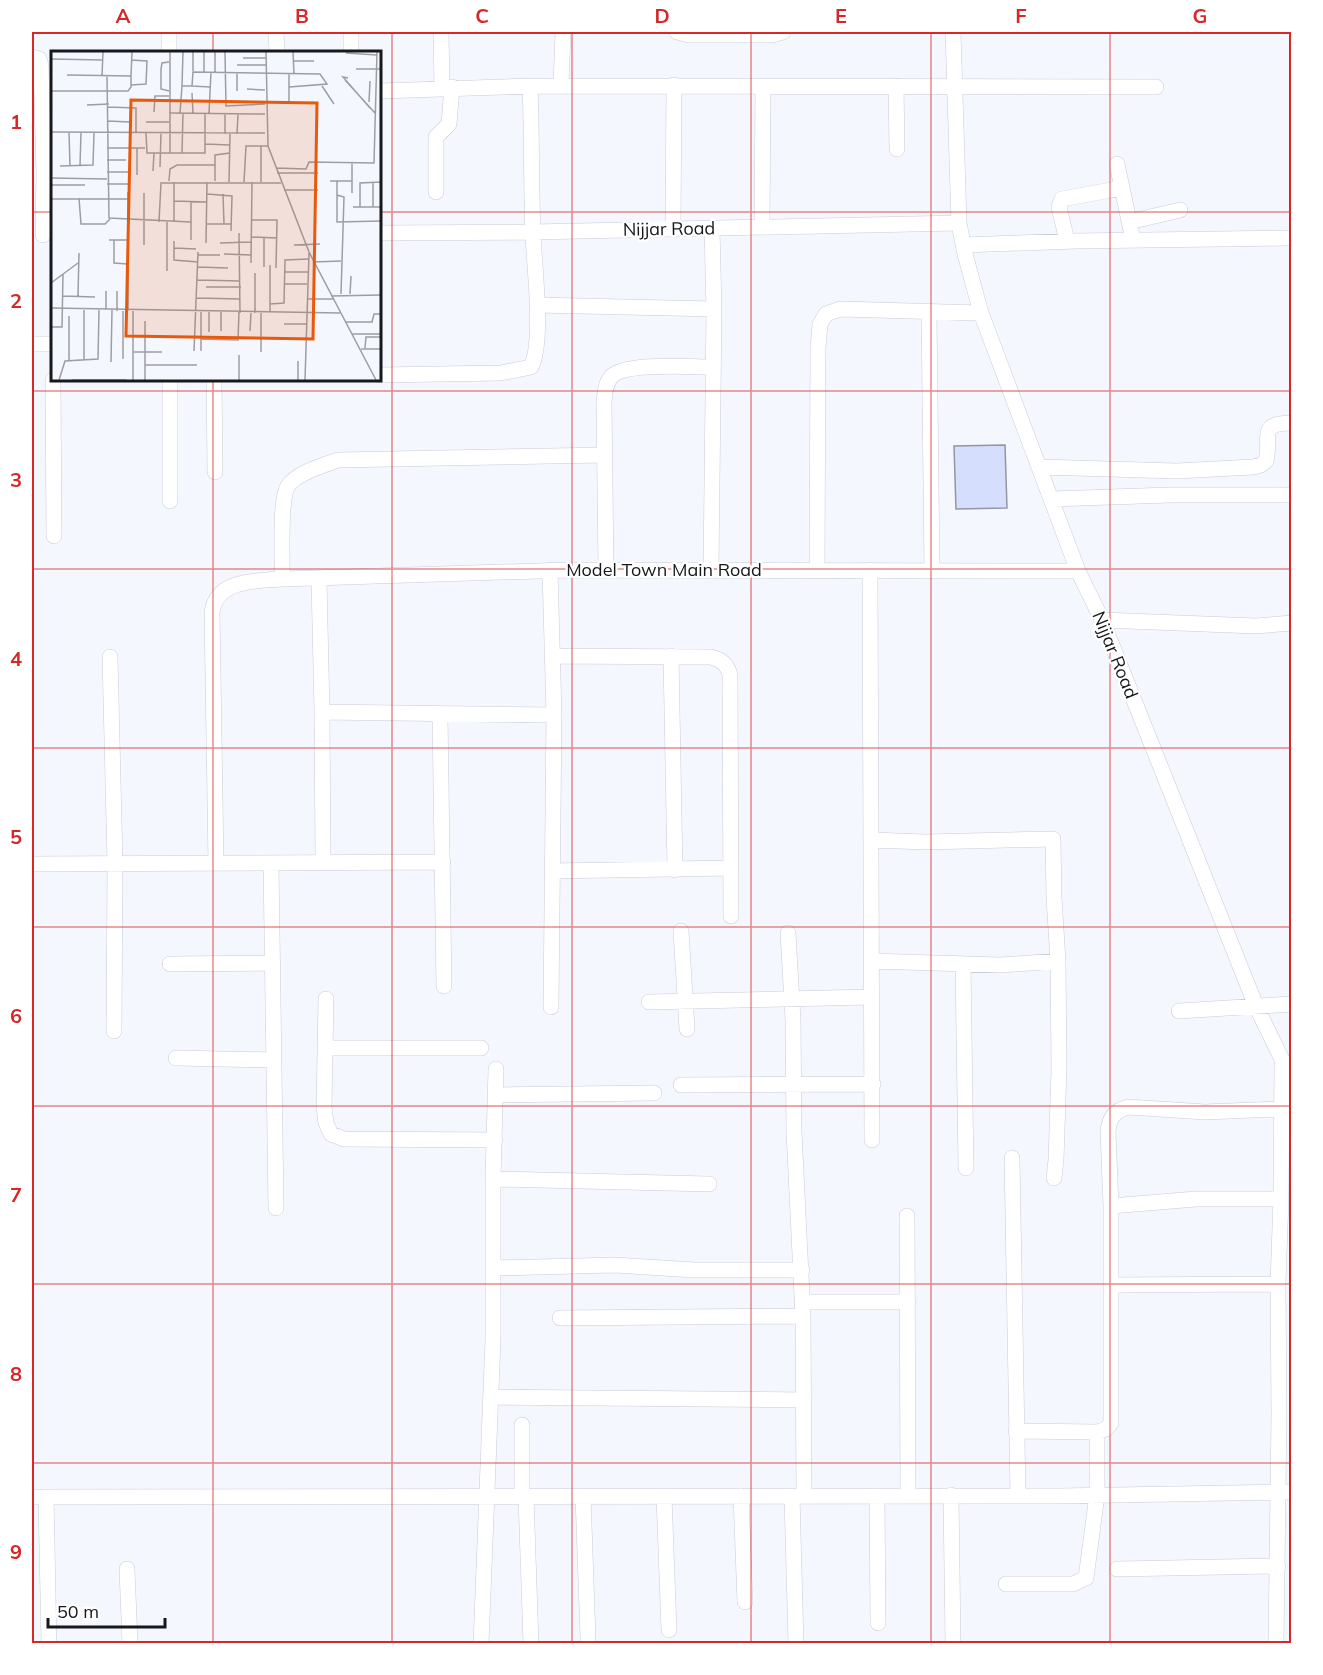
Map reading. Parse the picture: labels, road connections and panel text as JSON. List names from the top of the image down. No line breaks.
{"streets":{"street":["Nijjar Road","Model Town Main Road"]},"crossings":[["Nijjar Road","Model Town Main Road"]],"scale_bar":"50 m","grid":{"columns":["A","B","C","D","E","F","G"],"rows":["1","2","3","4","5","6","7","8","9"]}}
